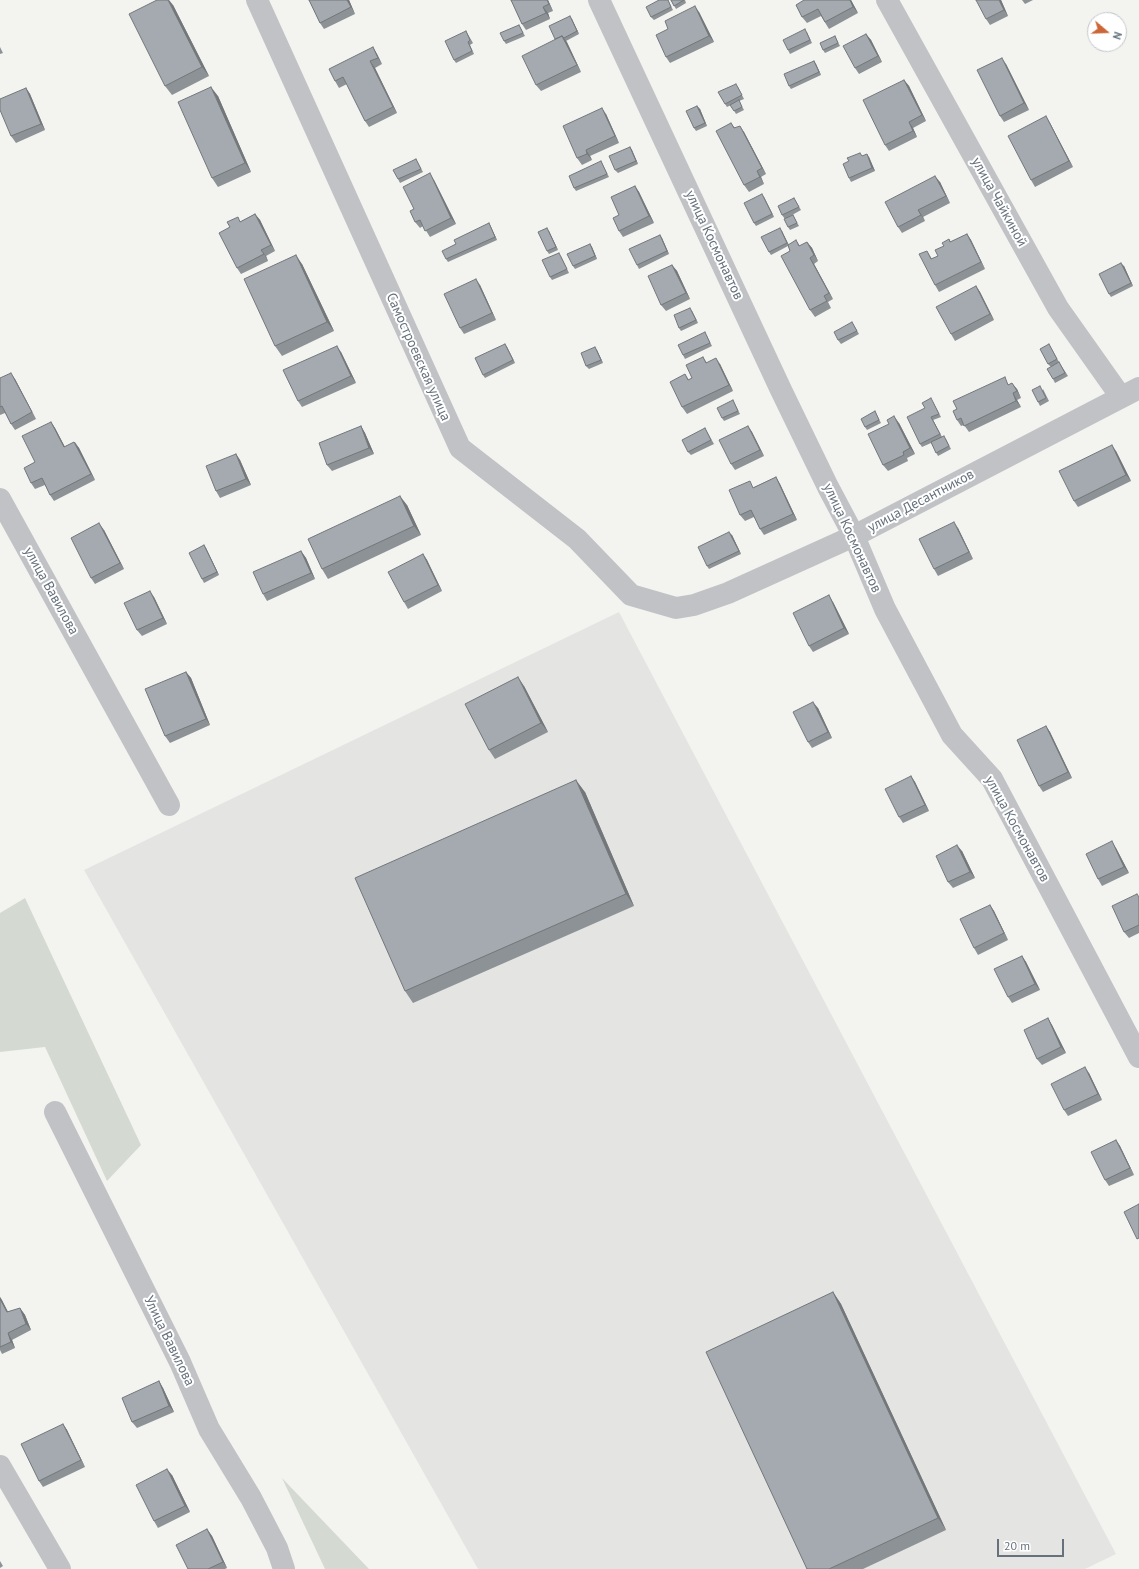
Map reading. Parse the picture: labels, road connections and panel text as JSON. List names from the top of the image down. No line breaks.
{"streets":{"street":["улица Чайкиной","улица Космонавтов","Самостроевская улица","улица Десантников","улица Вавилова","Улица Вавилова"]},"crossings":[["улица Чайкиной","улица Десантников"],["улица Космонавтов","улица Десантников"],["Самостроевская улица","улица Десантников"]],"scale_bar":"20 m","north":"right"}
